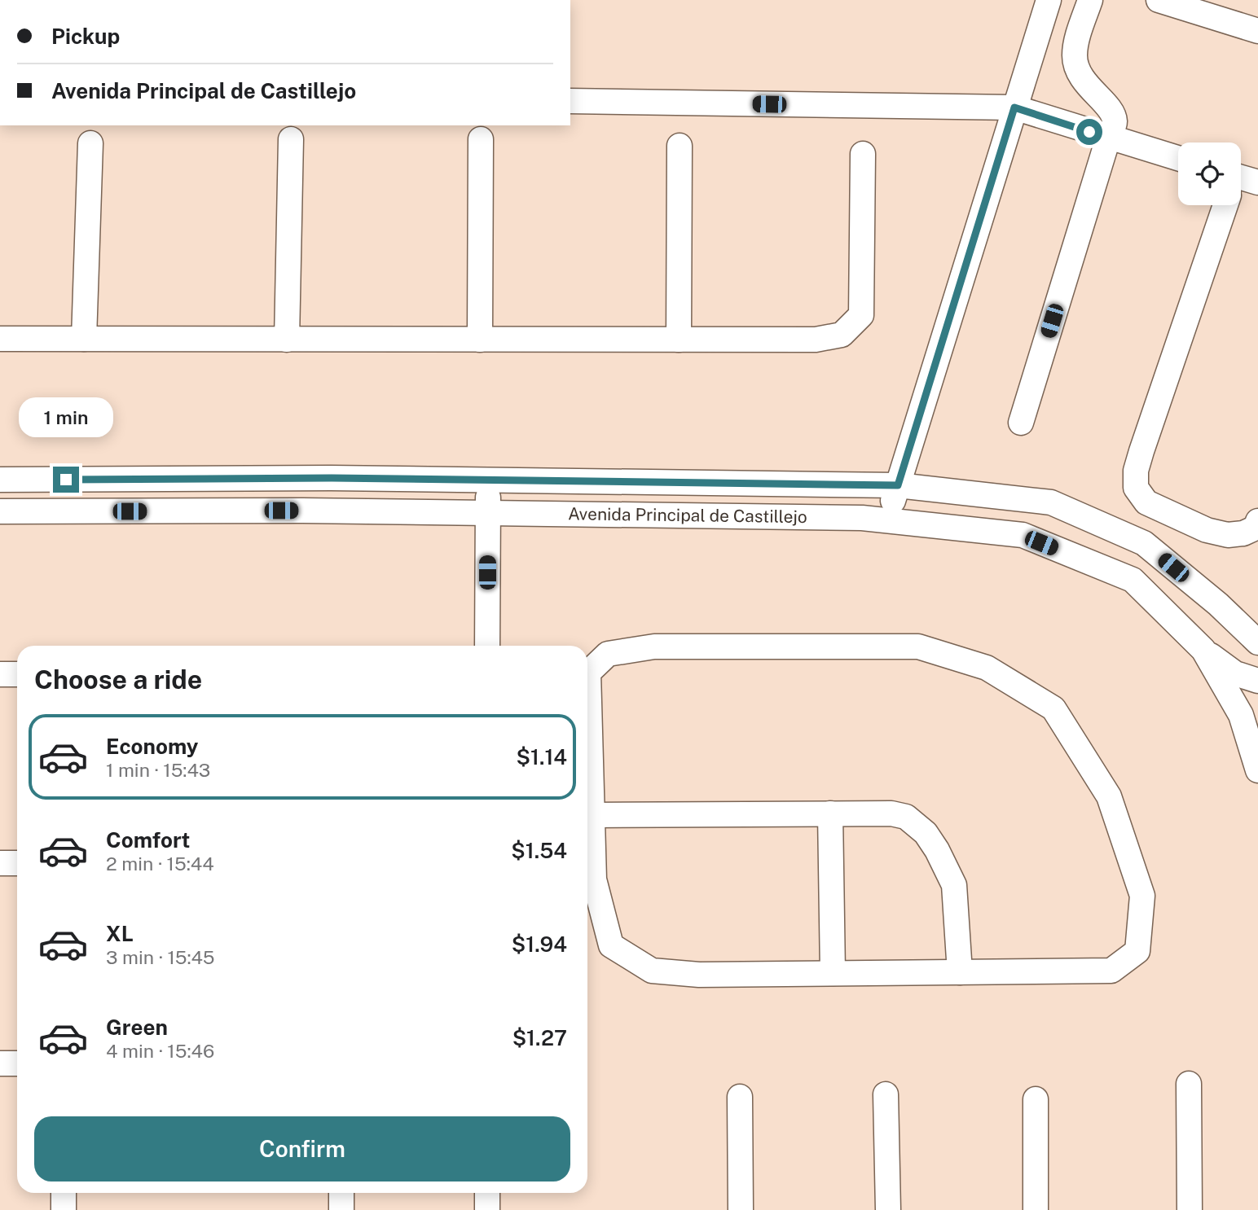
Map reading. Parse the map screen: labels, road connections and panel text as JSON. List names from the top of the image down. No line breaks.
{"streets":{"street":["Avenida Principal de Castillejo"]},"page":{"banner":["Pickup","Avenida Principal de Castillejo"],"bubble":"1 min","heading":"Choose a ride","list":[{"name":"Economy","note":"1 min · 15:43","value":"$1.14"},{"name":"Comfort","note":"2 min · 15:44","value":"$1.54"},{"name":"XL","note":"3 min · 15:45","value":"$1.94"},{"name":"Green","note":"4 min · 15:46","value":"$1.27"}],"buttons":"Confirm"}}
